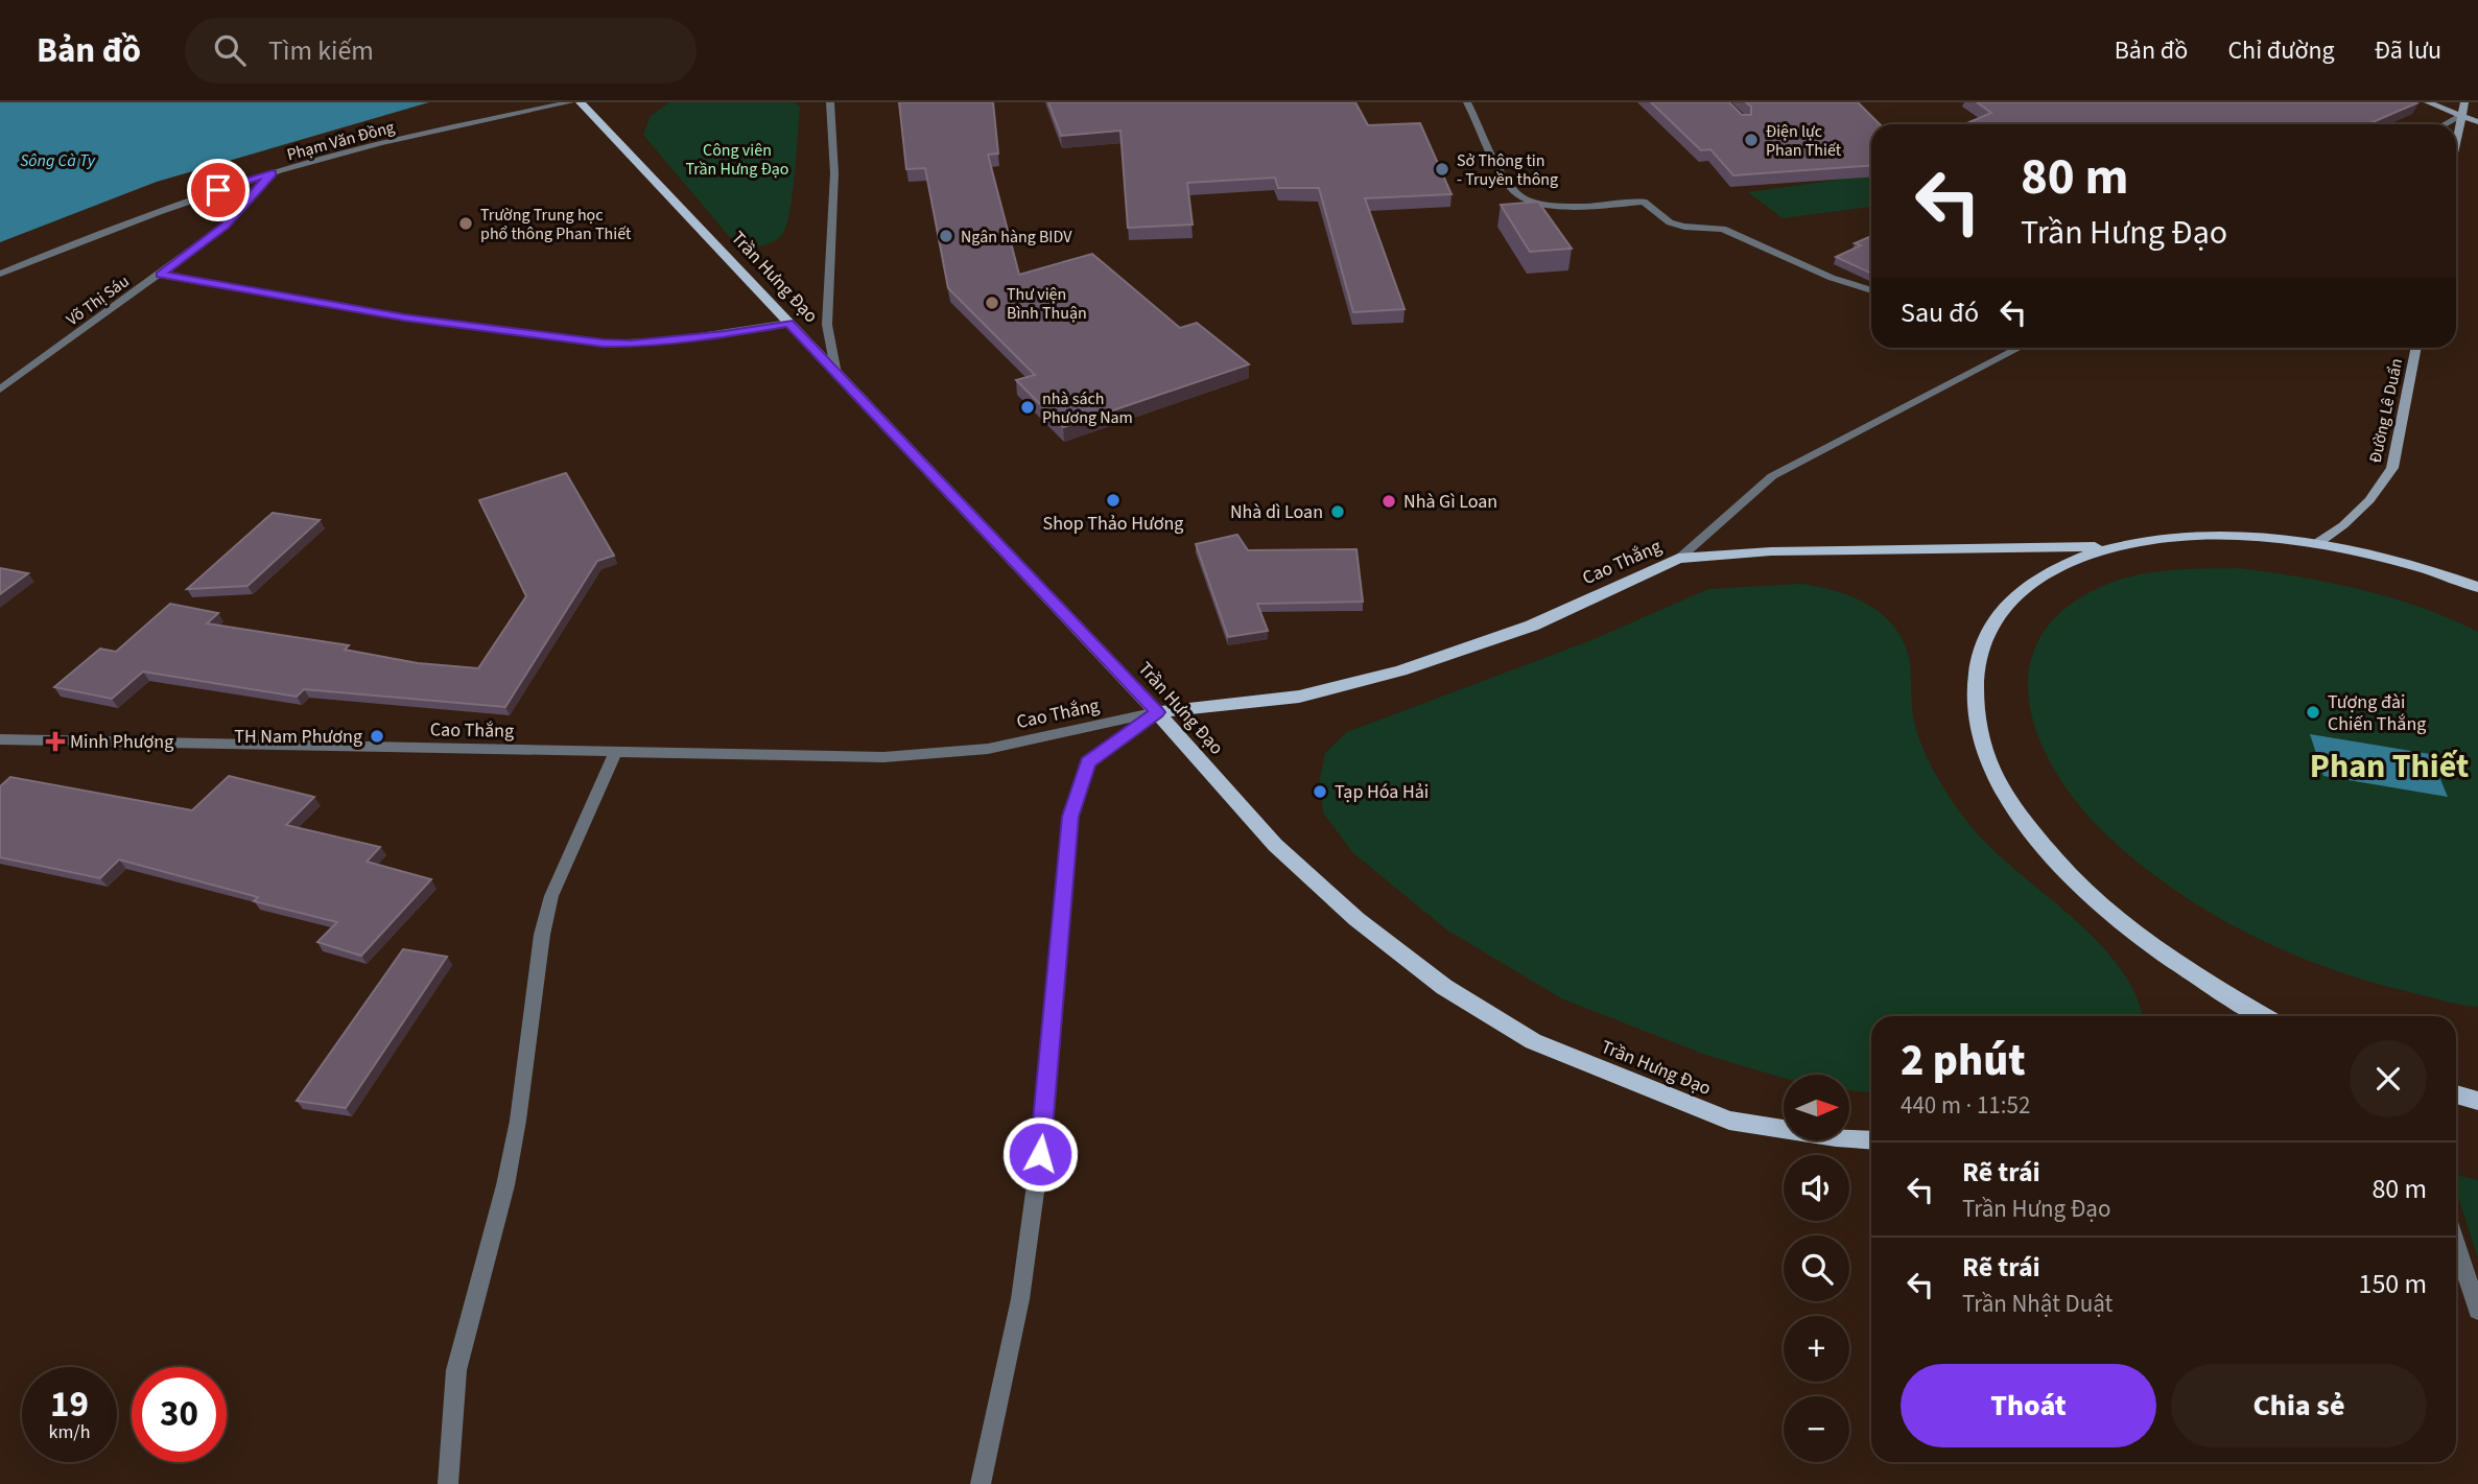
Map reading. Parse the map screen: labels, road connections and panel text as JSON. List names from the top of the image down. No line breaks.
{"streets":{"main road":["Trần Hưng Đạo","Đường Lê Duẩn","Cao Thắng"],"street":["Phạm Văn Đồng","Võ Thị Sáu"]},"crossings":[["Phạm Văn Đồng","Võ Thị Sáu"],["Trần Hưng Đạo","Cao Thắng"]],"districts":["Phan Thiết"],"water":["Sông Cà Ty"],"parks":["Công viên Trần Hưng Đạo"],"places":{"other":["Điện lực Phan Thiết","Sở Thông tin - Truyền thông","Trường Trung học phổ thông Phan Thiết","Ngân hàng BIDV","Thư viện Bình Thuận","nhà sách Phương Nam","Shop Thảo Hương","Nhà Gì Loan","Nhà dì Loan","Tượng đài Chiến Thắng","TH Nam Phương","Tạp Hóa Hải"],"health":["Minh Phượng"]},"north":"right","page":{"header":"Bản đồ","search":"Tìm kiếm","nav":["Bản đồ","Chỉ đường","Đã lưu"],"turn":["80 m","Trần Hưng Đạo"],"then":"Sau đó","heading":["2 phút","440 m · 11:52"],"map_buttons":["+","−"],"list":[{"name":"Rẽ trái","note":"Trần Hưng Đạo","value":"80 m"},{"name":"Rẽ trái","note":"Trần Nhật Duật","value":"150 m"}],"buttons":["Thoát","Chia sẻ"],"speed":"19 km/h","limit":"30"}}
